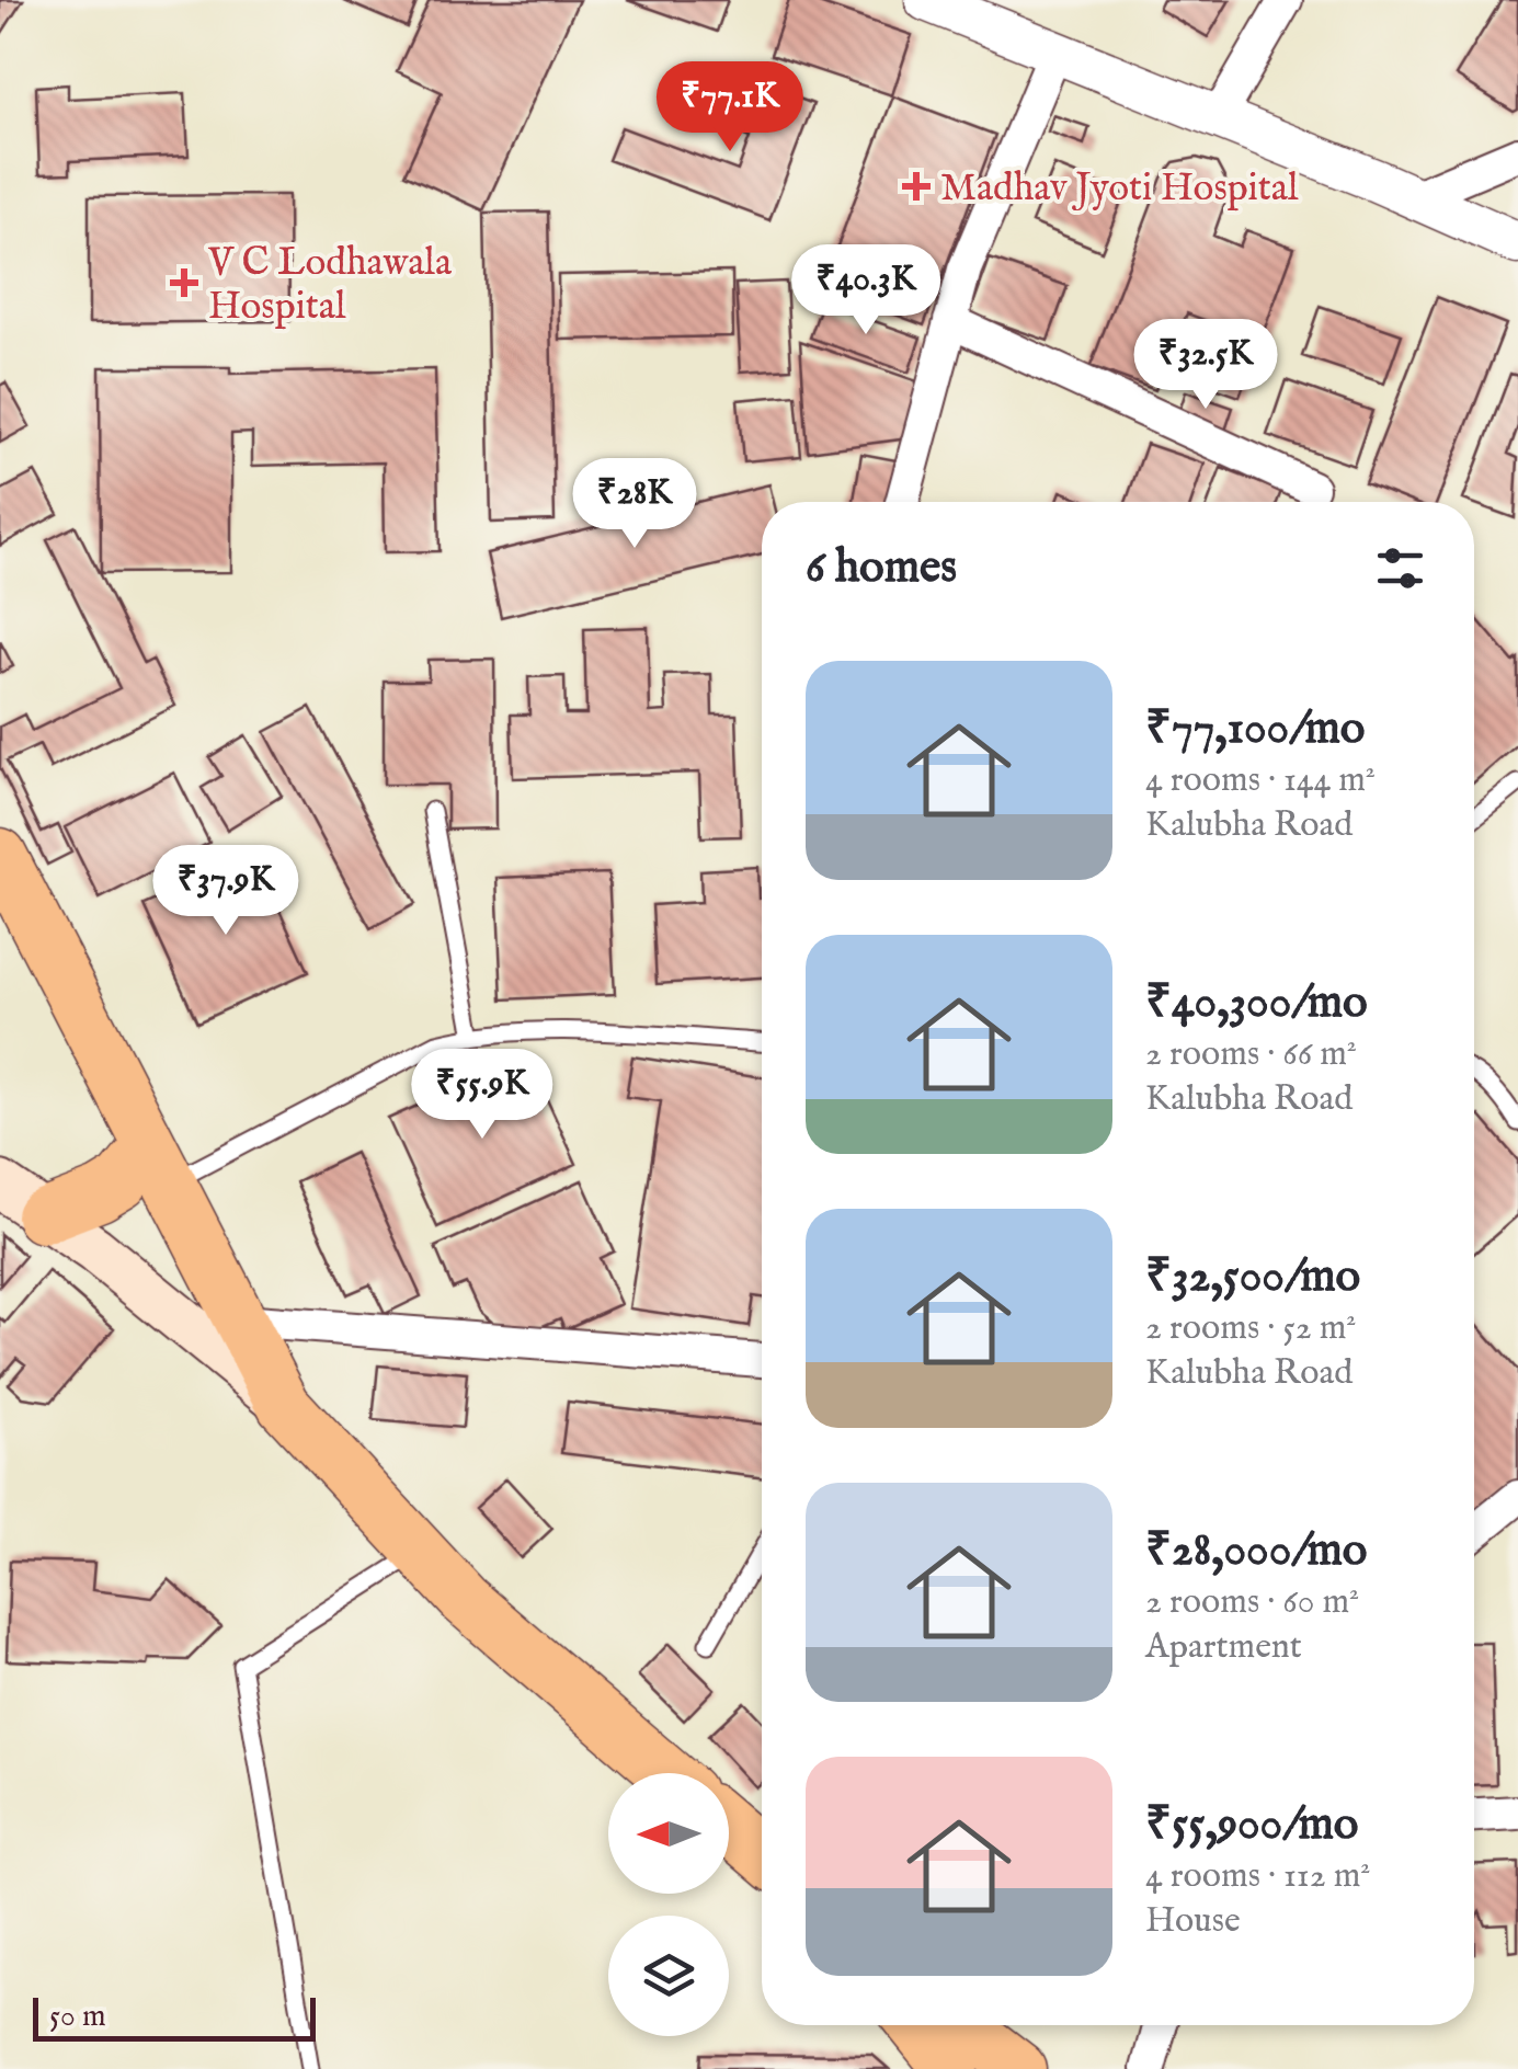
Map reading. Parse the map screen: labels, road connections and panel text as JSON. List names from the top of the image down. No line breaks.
{"places":{"health":["Madhav Jyoti Hospital","V C Lodhawala Hospital"]},"scale_bar":"50 m","north":"left","page":{"price":["₹77.1K","₹40.3K","₹32.5K","₹28K","₹37.9K","₹55.9K"],"heading":"6 homes","list":[{"name":"₹77,100/mo","note":"4 rooms · 144 m² · Kalubha Road"},{"name":"₹40,300/mo","note":"2 rooms · 66 m² · Kalubha Road"},{"name":"₹32,500/mo","note":"2 rooms · 52 m² · Kalubha Road"},{"name":"₹28,000/mo","note":"2 rooms · 60 m² · Apartment"},{"name":"₹55,900/mo","note":"4 rooms · 112 m² · House"}],"scale":"50 m"}}
